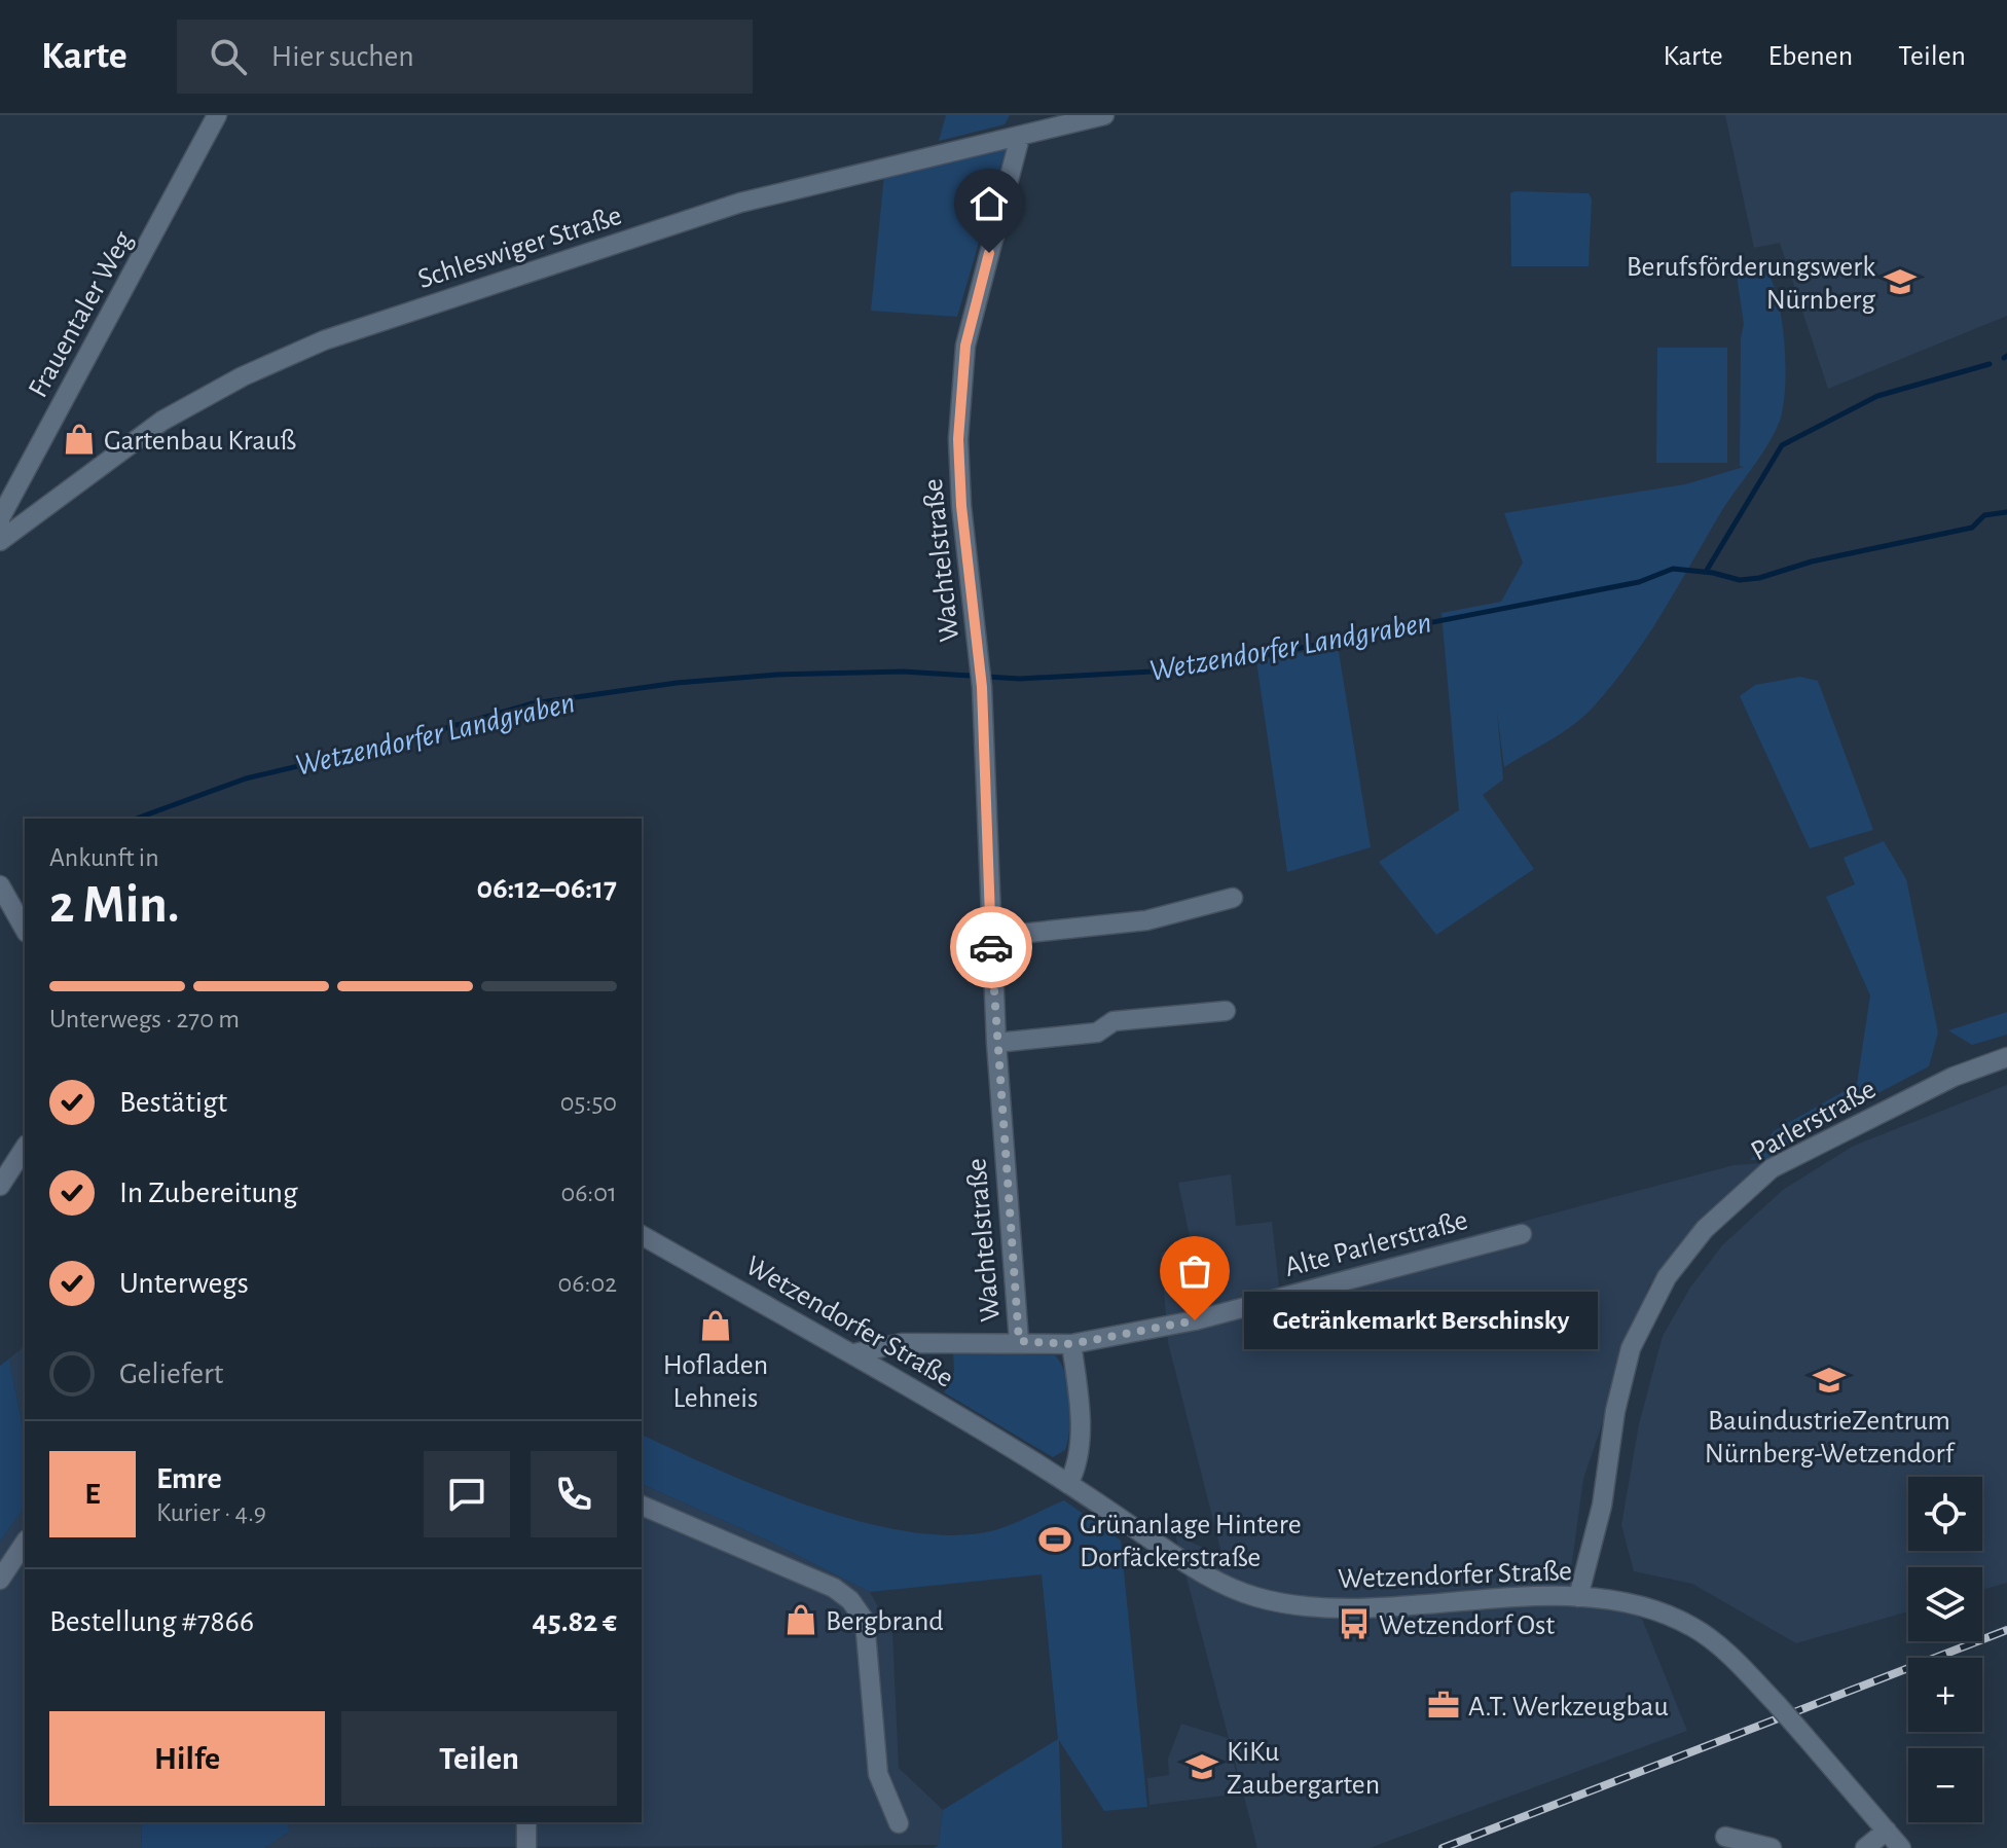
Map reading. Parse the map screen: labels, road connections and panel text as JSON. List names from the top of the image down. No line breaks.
{"streets":{"street":["Schleswiger Straße","Frauentaler Weg","Wachtelstraße","Parlerstraße","Alte Parlerstraße","Wetzendorfer Straße"]},"crossings":[["Schleswiger Straße","Frauentaler Weg"],["Schleswiger Straße","Wachtelstraße"],["Wachtelstraße","Alte Parlerstraße"],["Parlerstraße","Wetzendorfer Straße"],["Alte Parlerstraße","Wetzendorfer Straße"]],"water":["Wetzendorfer Landgraben"],"places":{"school or university":["Berufsförderungswerk Nürnberg","BauindustrieZentrum Nürnberg-Wetzendorf","KiKu Zaubergarten"],"shop":["Gartenbau Krauß","Hofladen Lehneis","Bergbrand"],"other":["Getränkemarkt Berschinsky"],"sports":["Grünanlage Hintere Dorfäckerstraße"],"bus stop":["Wetzendorf Ost"],"office":["A.T. Werkzeugbau"]},"page":{"header":"Karte","search":"Hier suchen","nav":["Karte","Ebenen","Teilen"],"heading":["2 Min.","Ankunft in","06:12–06:17"],"panel":["Emre","Kurier · 4.9","Bestellung #7866","45.82 €"],"bar":"Unterwegs · 270 m","list":[["Bestätigt","05:50"],["In Zubereitung","06:01"],["Unterwegs","06:02"],"Geliefert"],"bubble":"Getränkemarkt Berschinsky","round":"E","map_buttons":["+","−"],"buttons":["Hilfe","Teilen"]}}
